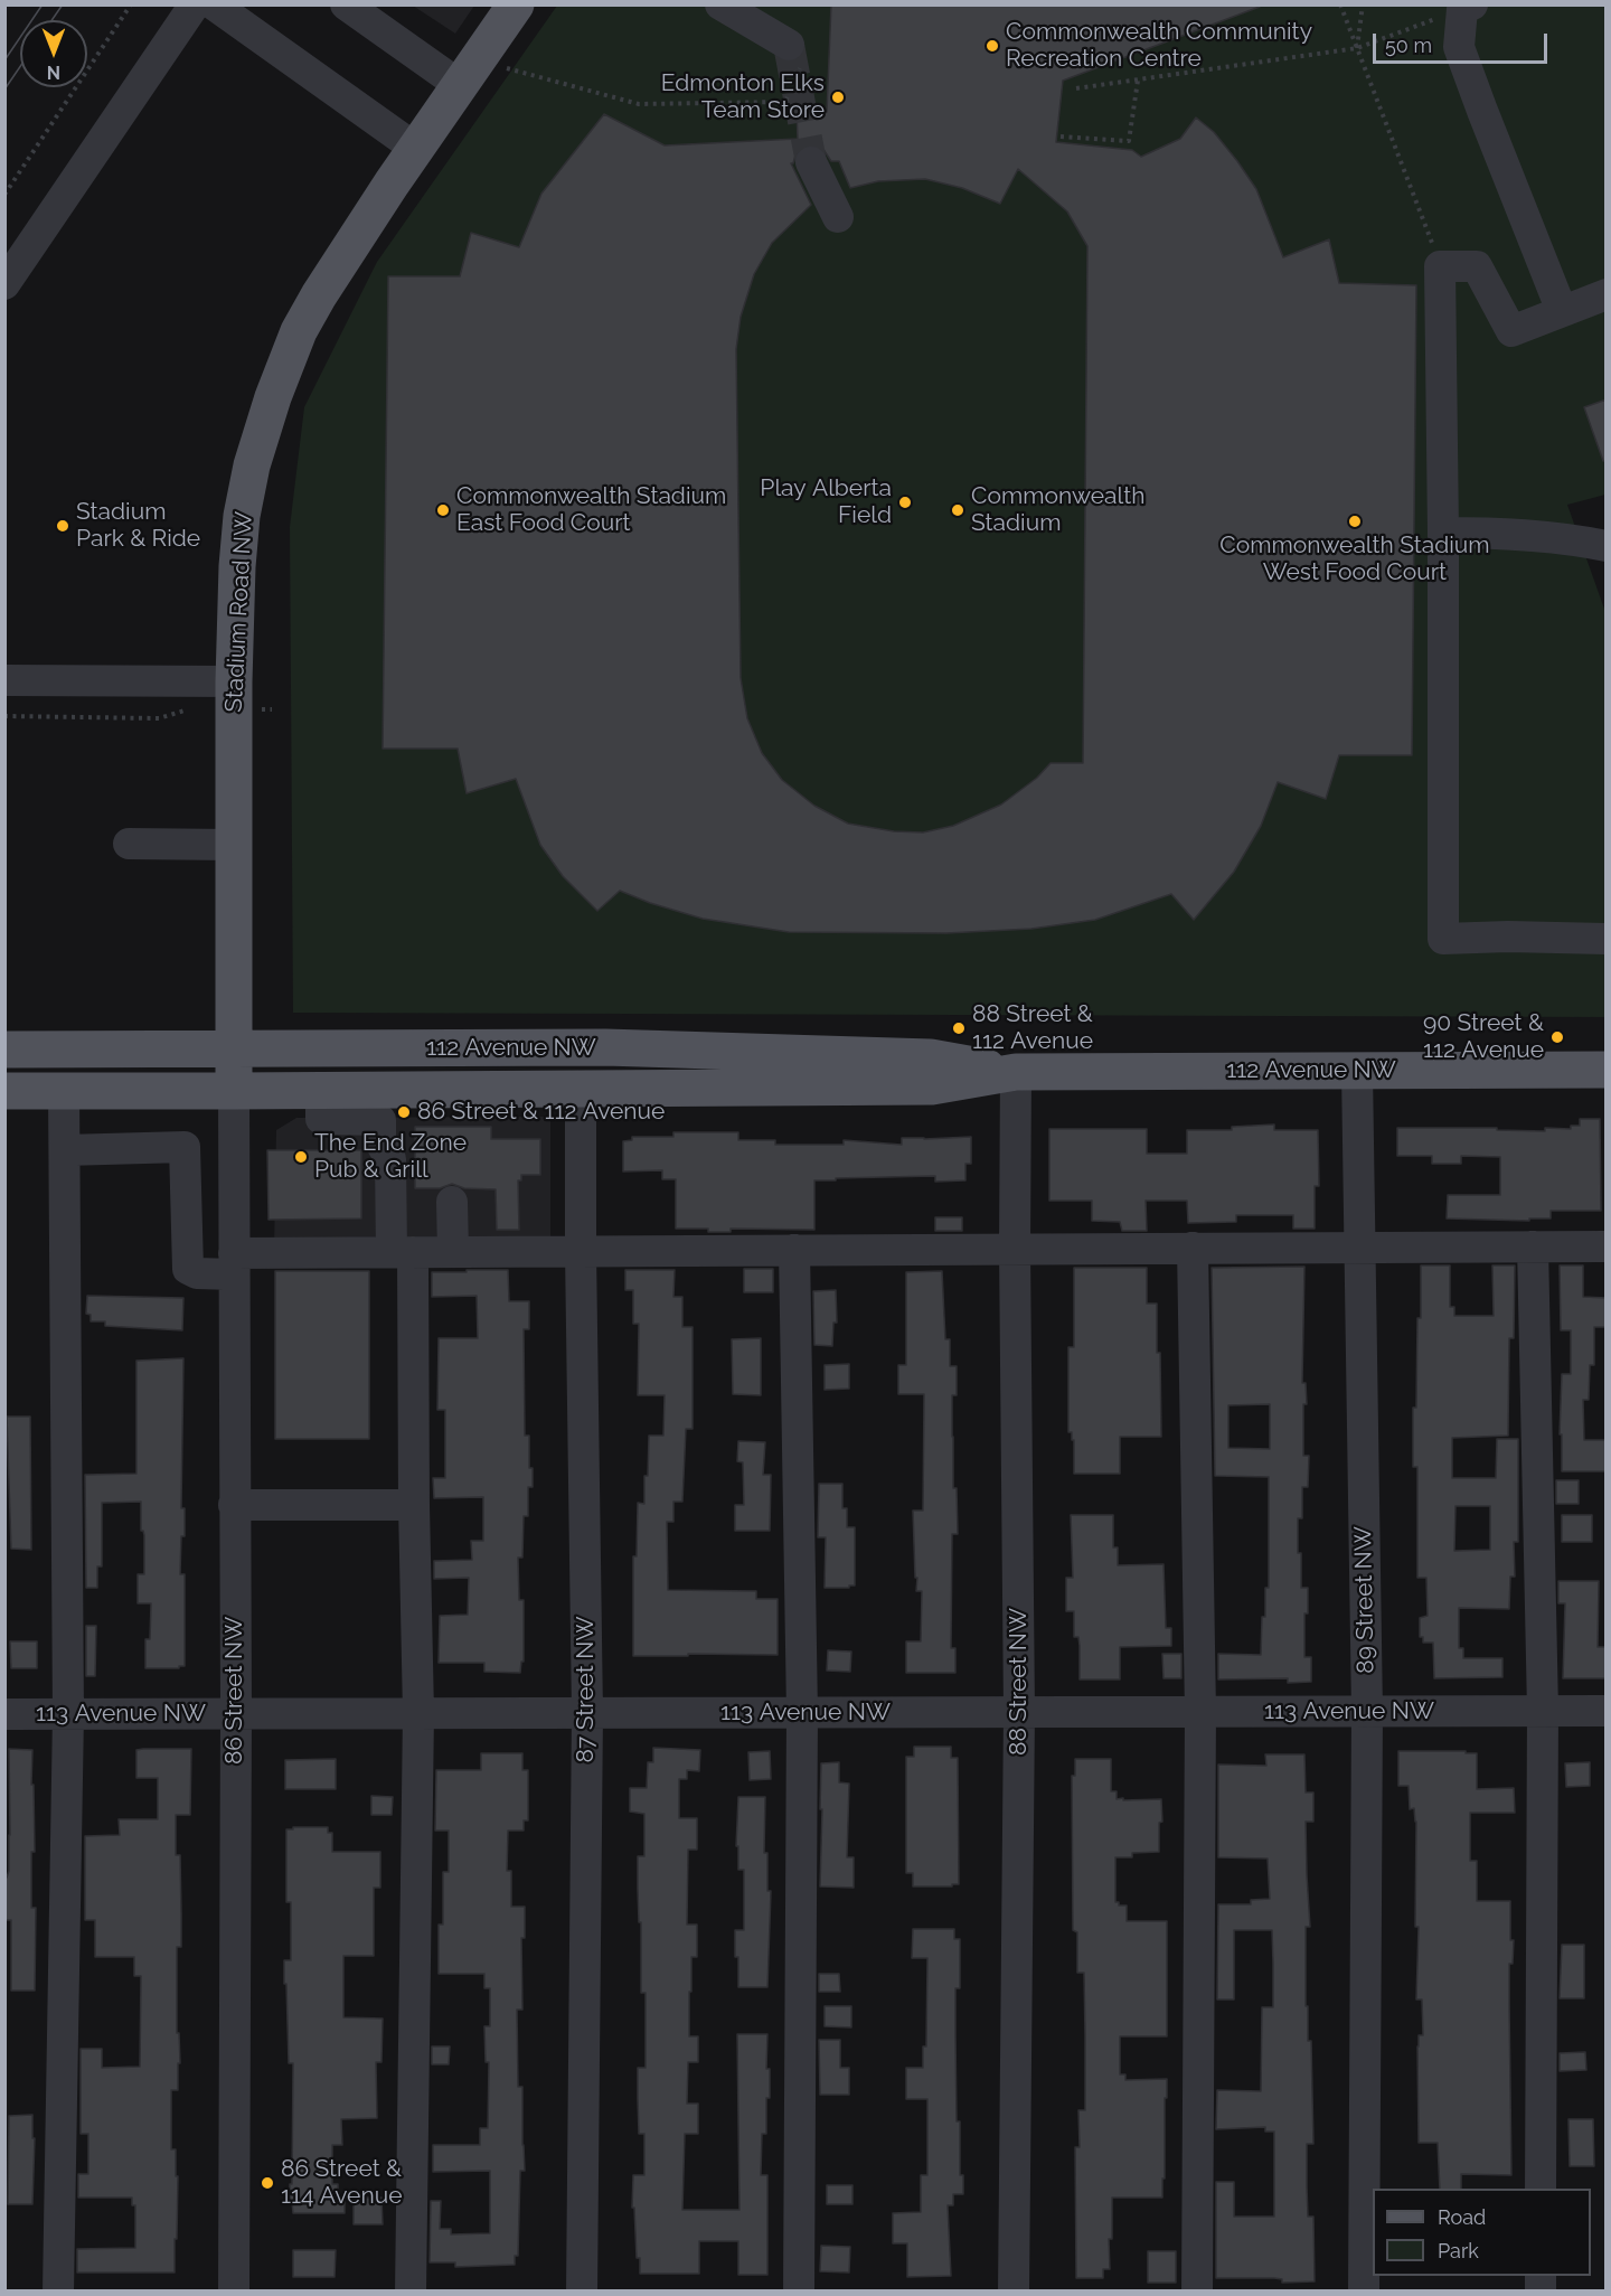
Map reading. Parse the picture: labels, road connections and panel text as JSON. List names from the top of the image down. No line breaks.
{"streets":{"main road":["Stadium Road NW","112 Avenue NW"],"street":["89 Street NW","88 Street NW","87 Street NW","86 Street NW","113 Avenue NW"]},"crossings":[["Stadium Road NW","112 Avenue NW"],["Stadium Road NW","86 Street NW"],["112 Avenue NW","89 Street NW"],["112 Avenue NW","88 Street NW"],["112 Avenue NW","87 Street NW"],["112 Avenue NW","86 Street NW"],["89 Street NW","113 Avenue NW"],["88 Street NW","113 Avenue NW"],["87 Street NW","113 Avenue NW"],["86 Street NW","113 Avenue NW"]],"places":["Commonwealth Community Recreation Centre","Edmonton Elks Team Store","Play Alberta Field","Commonwealth Stadium East Food Court","Commonwealth Stadium","Commonwealth Stadium West Food Court","Stadium Park & Ride","88 Street & 112 Avenue","90 Street & 112 Avenue","86 Street & 112 Avenue","The End Zone Pub & Grill","86 Street & 114 Avenue"],"legend":["Road","Park"],"scale_bar":"50 m","north":"bottom"}
